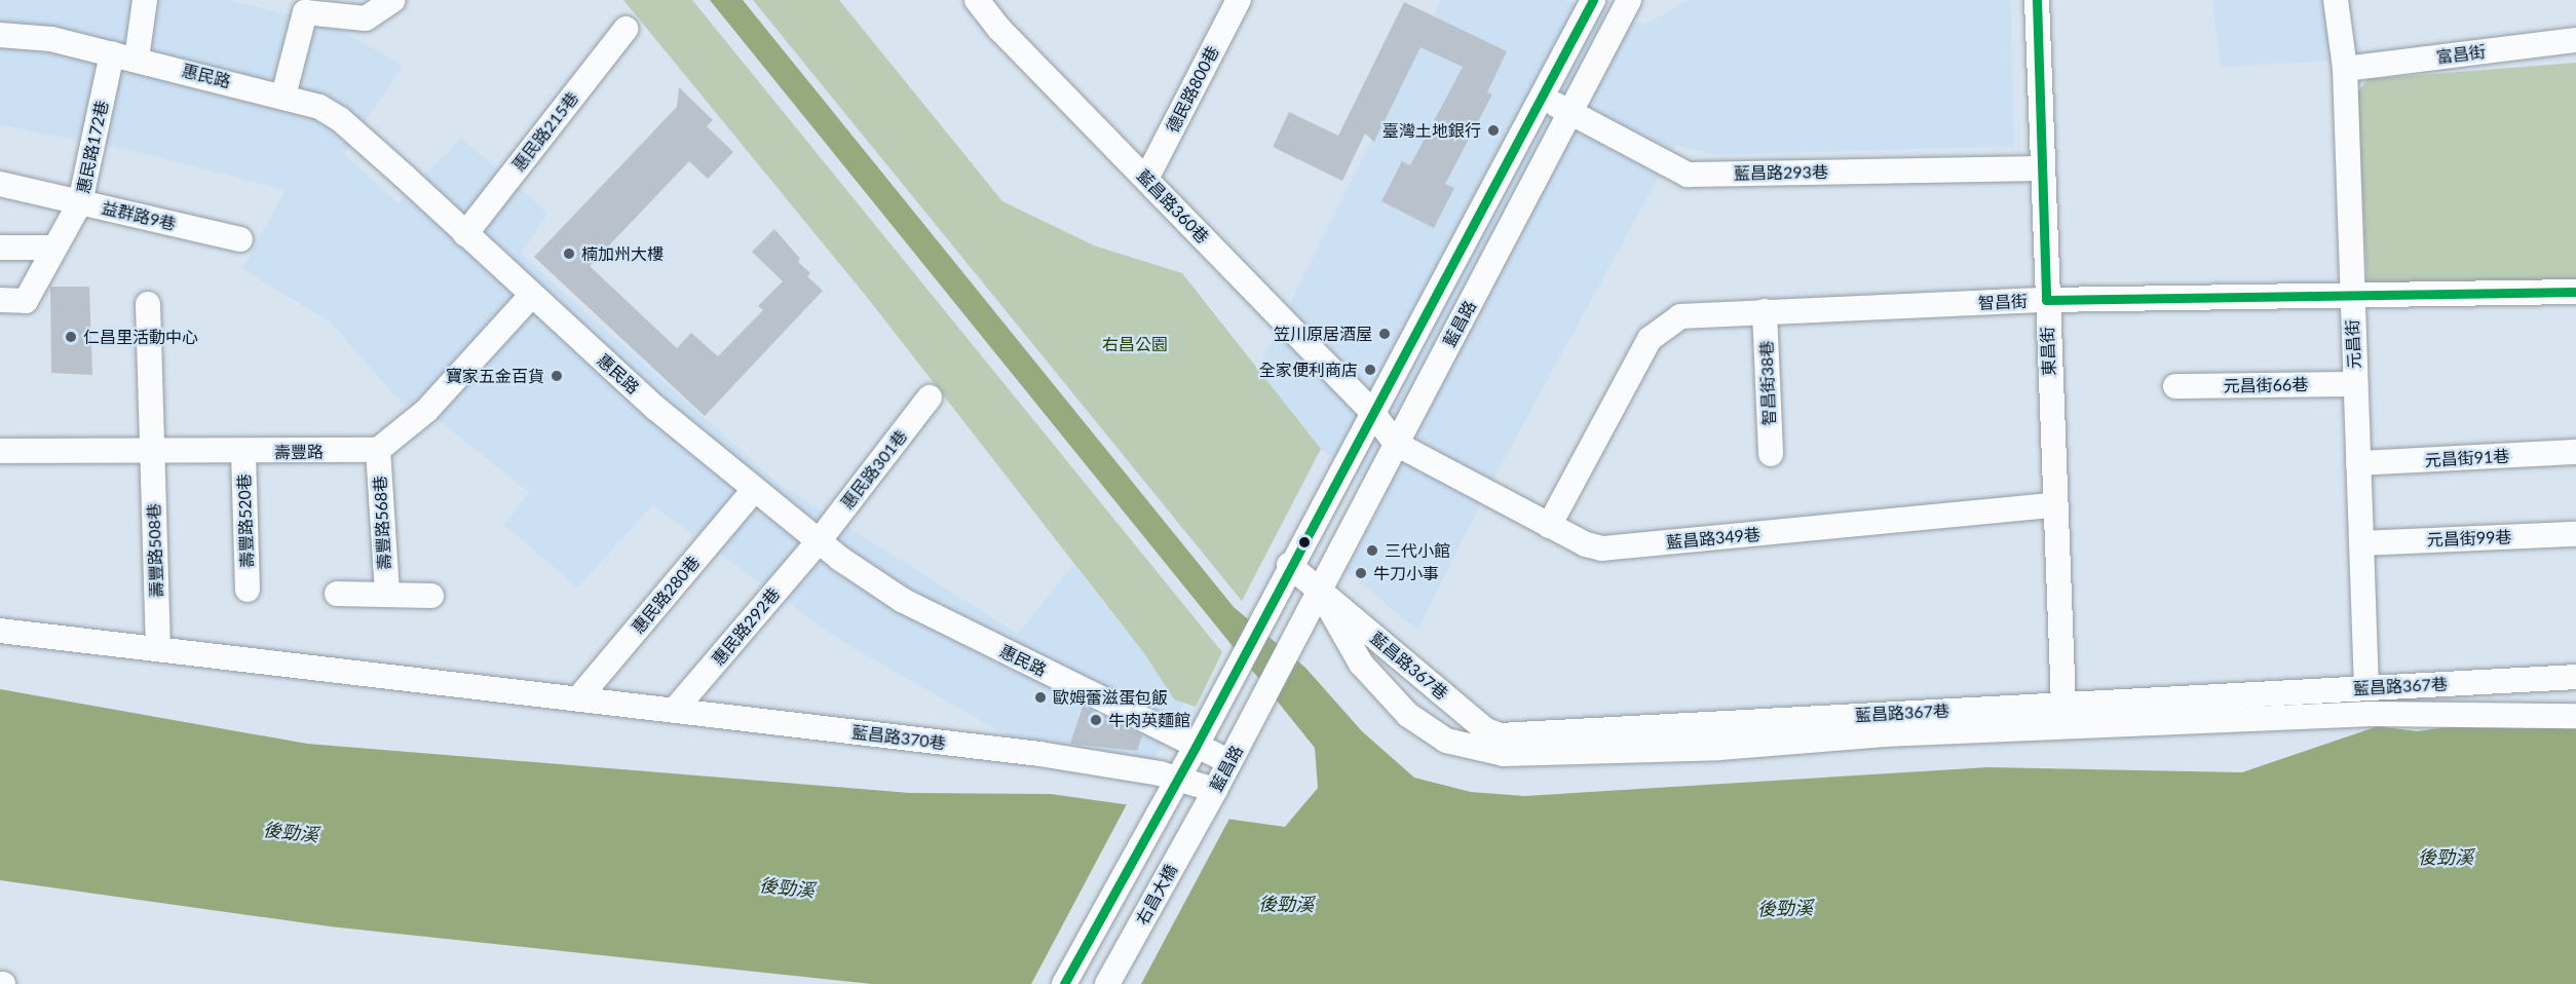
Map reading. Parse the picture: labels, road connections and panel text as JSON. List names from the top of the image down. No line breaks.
{"streets":{"street":["富昌街","惠民路","德民路800巷","惠民路215巷","惠民路172巷","藍昌路293巷","藍昌路360巷","益群路9巷","智昌街","藍昌路","元昌街","東昌街","智昌街38巷","元昌街66巷","壽豐路","元昌街91巷","惠民路301巷","壽豐路520巷","壽豐路568巷","藍昌路349巷","元昌街99巷","壽豐路508巷","惠民路280巷","惠民路292巷","藍昌路367巷","藍昌路370巷","右昌大橋"]},"crossings":[["富昌街","元昌街"],["惠民路","惠民路215巷"],["惠民路","惠民路172巷"],["惠民路","藍昌路"],["惠民路","惠民路301巷"],["惠民路","惠民路280巷"],["惠民路","惠民路292巷"],["德民路800巷","藍昌路360巷"],["惠民路172巷","益群路9巷"],["藍昌路293巷","藍昌路"],["藍昌路293巷","東昌街"],["藍昌路360巷","藍昌路"],["藍昌路360巷","藍昌路349巷"],["智昌街","元昌街"],["智昌街","東昌街"],["智昌街","智昌街38巷"],["智昌街","藍昌路349巷"],["藍昌路","藍昌路349巷"],["藍昌路","藍昌路367巷"],["藍昌路","藍昌路370巷"],["藍昌路","右昌大橋"],["元昌街","元昌街66巷"],["元昌街","元昌街91巷"],["元昌街","元昌街99巷"],["元昌街","藍昌路367巷"],["東昌街","藍昌路349巷"],["東昌街","藍昌路367巷"],["壽豐路","壽豐路520巷"],["壽豐路","壽豐路568巷"],["壽豐路","壽豐路508巷"],["惠民路301巷","惠民路292巷"],["壽豐路508巷","藍昌路370巷"],["惠民路280巷","藍昌路370巷"],["惠民路292巷","藍昌路370巷"],["藍昌路370巷","右昌大橋"]],"water":["後勁溪"],"parks":["右昌公園"],"places":["臺灣土地銀行","楠加州大樓","笠川原居酒屋","仁昌里活動中心","全家便利商店","寶家五金百貨","三代小館","牛刀小事","歐姆蕾滋蛋包飯","牛肉英麵館"]}
